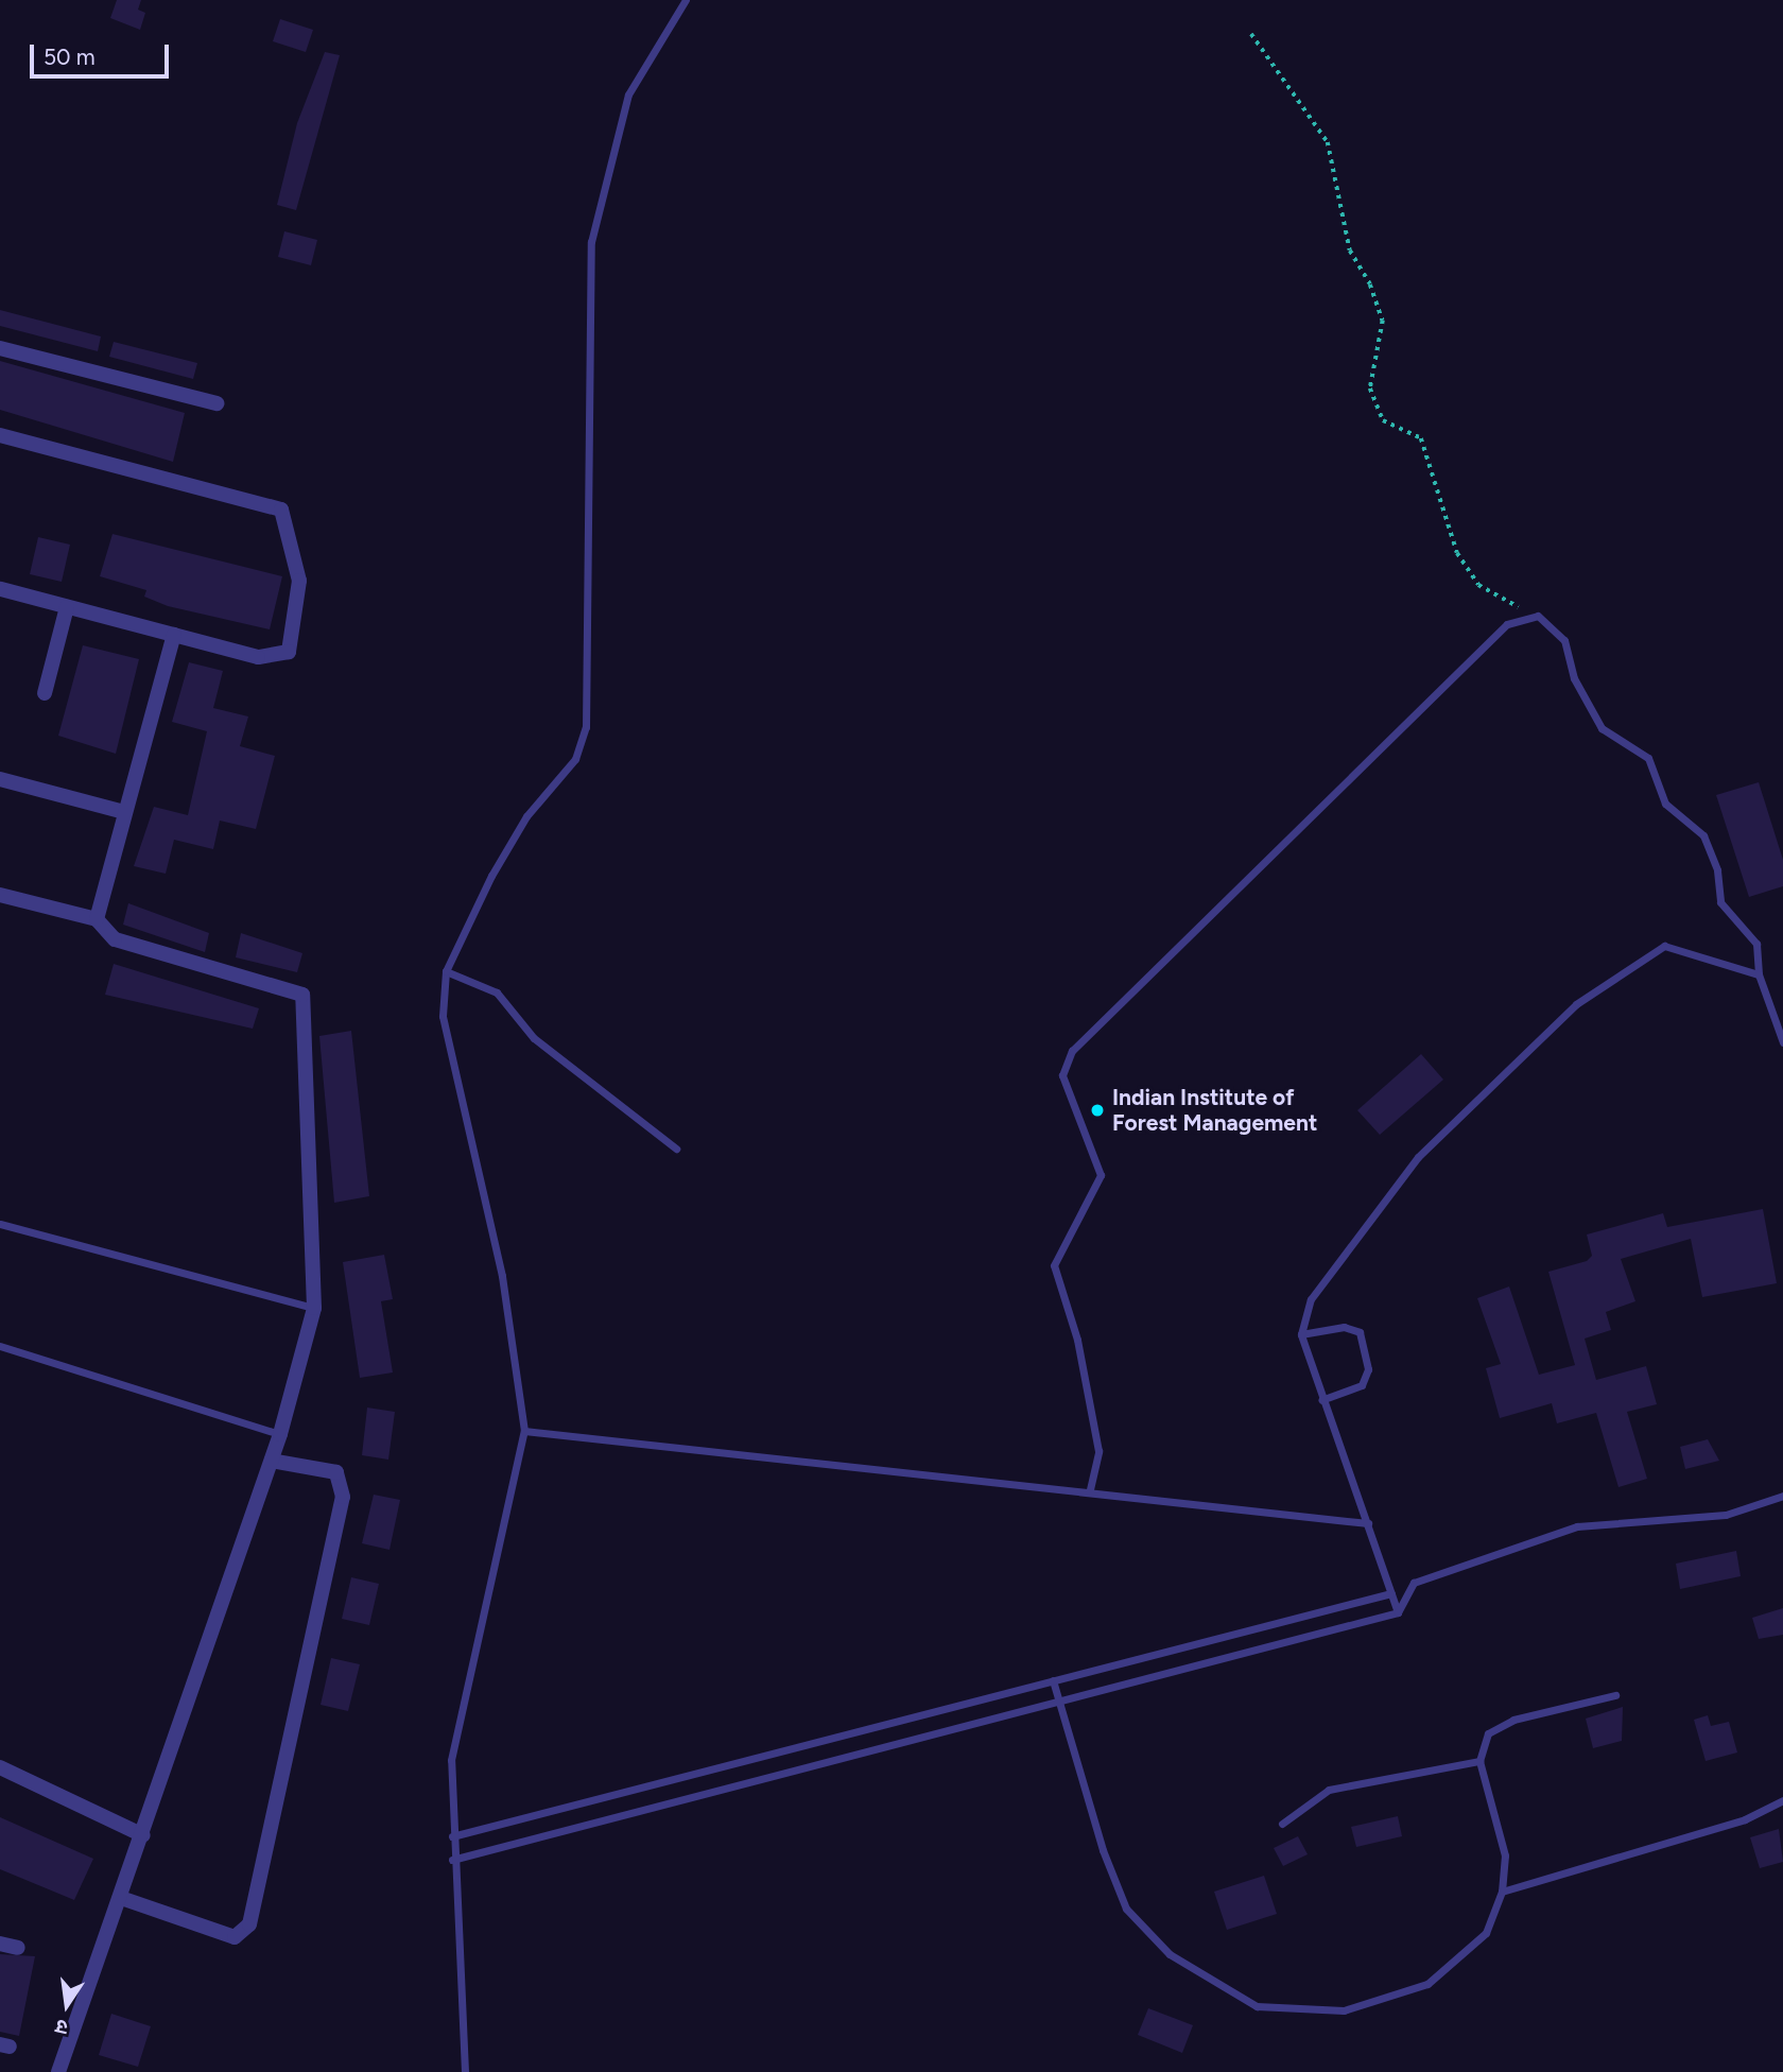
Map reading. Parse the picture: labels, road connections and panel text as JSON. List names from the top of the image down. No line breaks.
{"places":["Indian Institute of Forest Management"],"scale_bar":"50 m","north":"bottom"}
